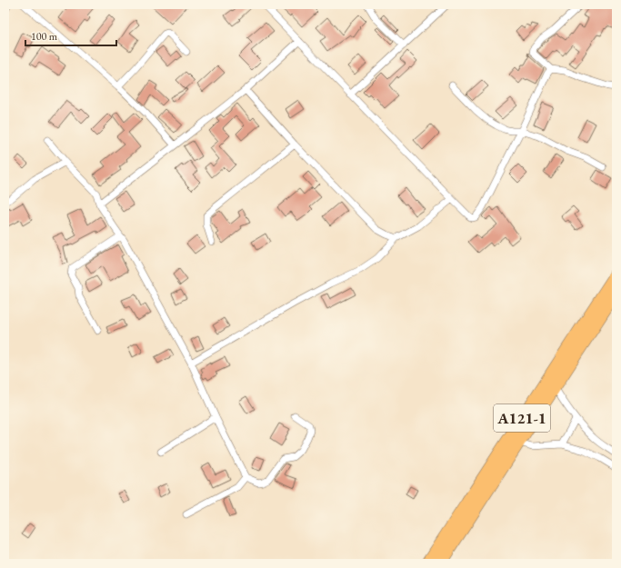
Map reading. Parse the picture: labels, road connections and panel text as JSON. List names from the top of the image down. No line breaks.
{"streets":{"highway":["A121-1"]},"scale_bar":"100 m"}
